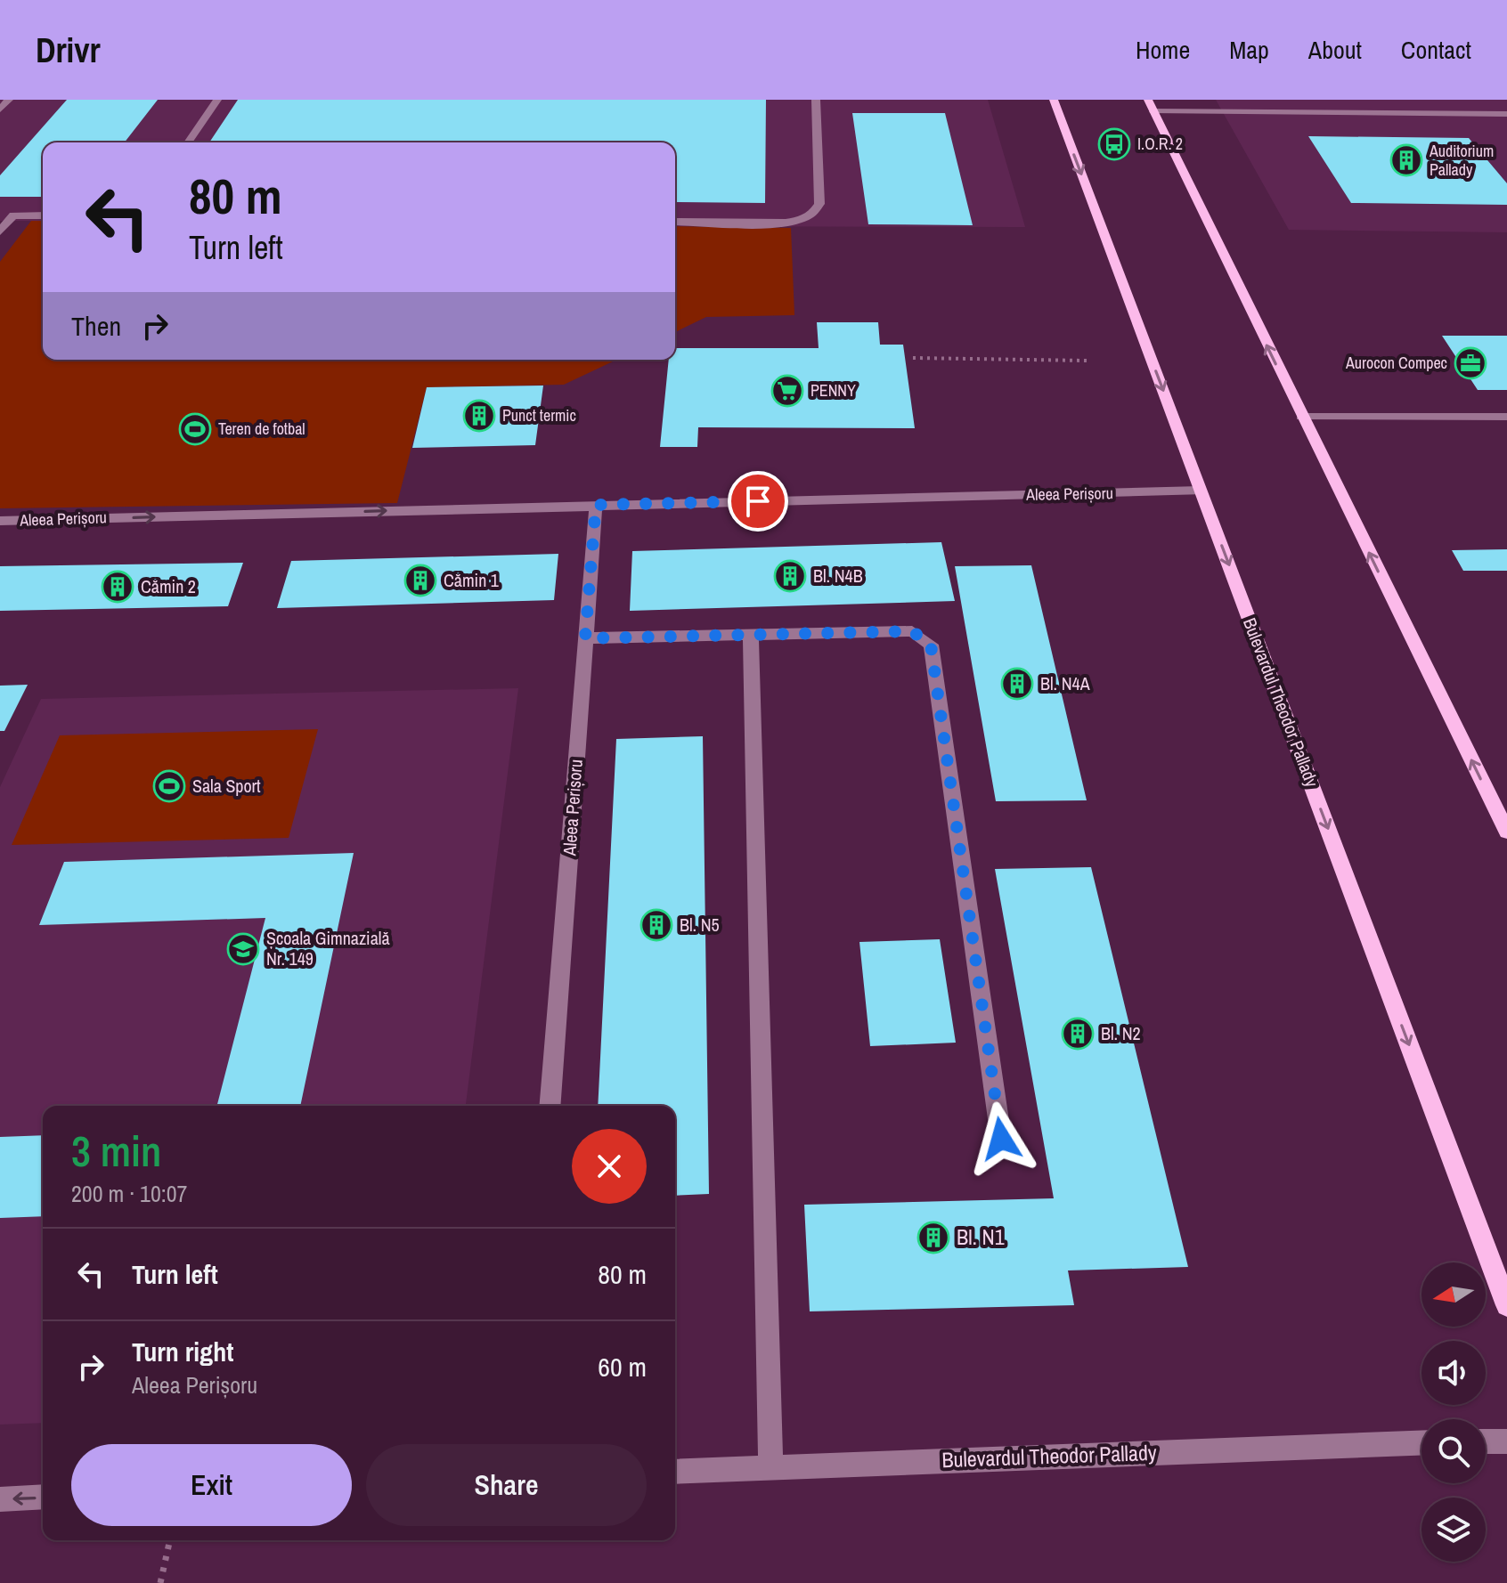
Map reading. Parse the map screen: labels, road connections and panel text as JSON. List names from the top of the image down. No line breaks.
{"streets":{"main road":["Bulevardul Theodor Pallady"],"street":["Aleea Perișoru"]},"crossings":[["Aleea Perișoru","Bulevardul Theodor Pallady"]],"places":{"bus stop":["I.O.R. 2"],"building":["Auditorium Pallady","Punct termic","Bl. N4B","Cămin 1","Cămin 2","Bl. N4A","Bl. N5","Bl. N2","Bl. N1"],"office":["Aurocon Compec"],"supermarket":["PENNY"],"sports":["Teren de fotbal","Sala Sport"],"school or university":["Școala Gimnazială Nr. 149"]},"north":"left","page":{"header":"Drivr","nav":["Home","Map","About","Contact"],"turn":["80 m","Turn left"],"then":"Then","heading":["3 min","200 m · 10:07"],"list":[{"name":"Turn left","value":"80 m"},{"name":"Turn right","note":"Aleea Perișoru","value":"60 m"}],"buttons":["Exit","Share"]}}
